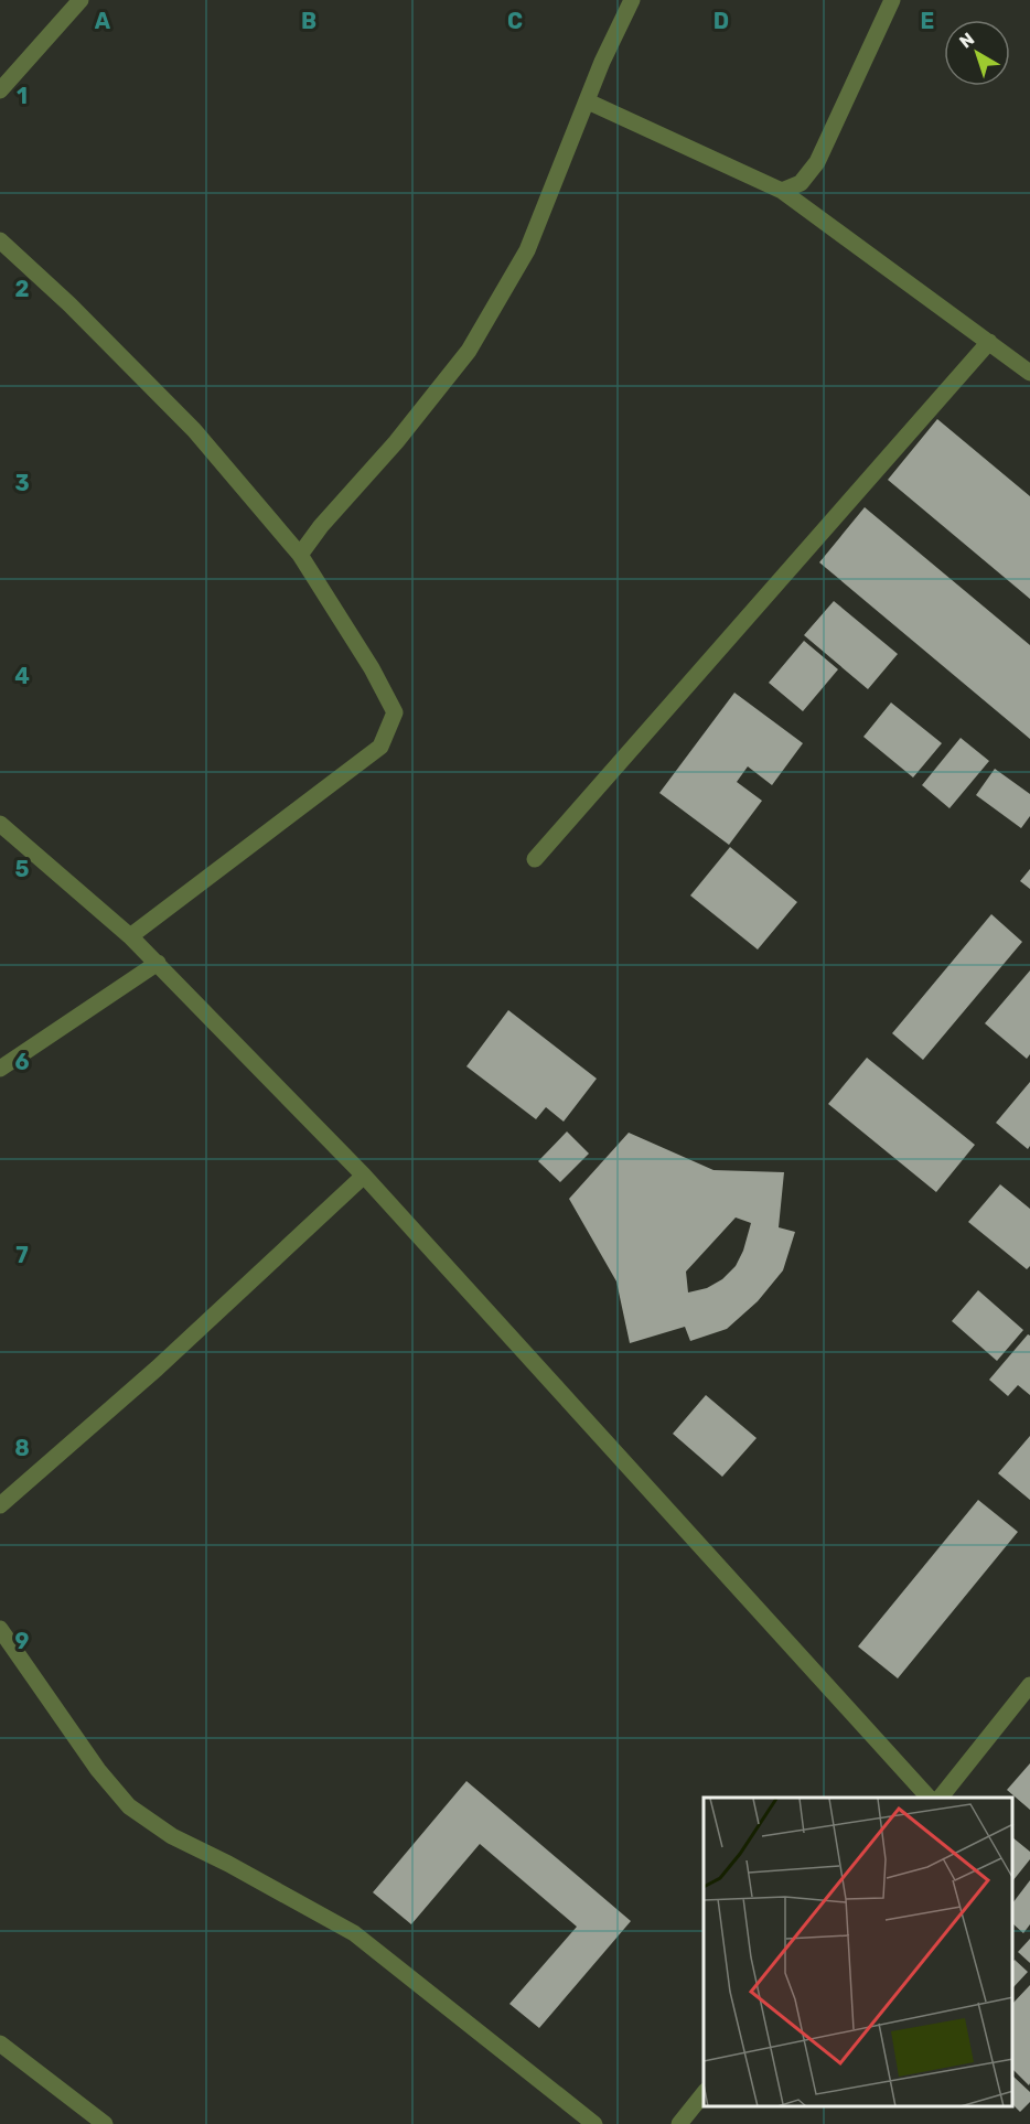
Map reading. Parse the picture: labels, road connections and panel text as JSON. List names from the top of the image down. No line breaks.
{"north":"top left","grid":{"columns":["A","B","C","D","E"],"rows":["1","2","3","4","5","6","7","8","9"]}}
